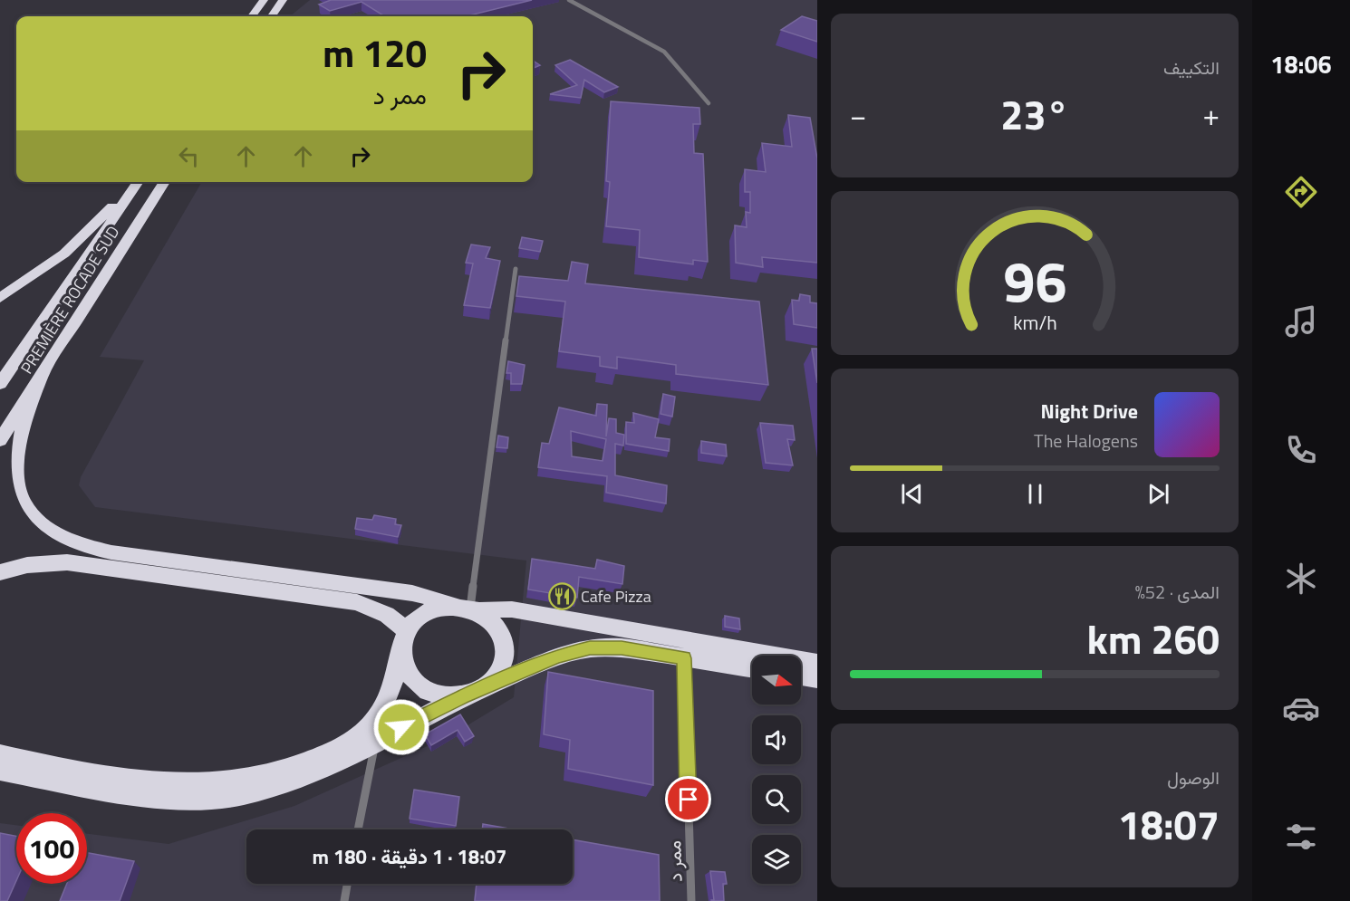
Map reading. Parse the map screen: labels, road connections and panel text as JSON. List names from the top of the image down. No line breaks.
{"streets":{"highway":["PREMIÈRE ROCADE SUD"],"lane":["ممر د"]},"places":{"restaurant":["Cafe Pizza"]},"north":"right","page":{"tabs":"18:06","tile":["التكييف",["المدى · 52%","260 km"],["الوصول","18:07"]],"turn":["120 m","ممر د"],"heat":["−","23°","+"],"song":["Night Drive","The Halogens"],"limit":"100","trip":"18:07 · 1 دقيقة · 180 m","gauge":["96","km/h"]}}
